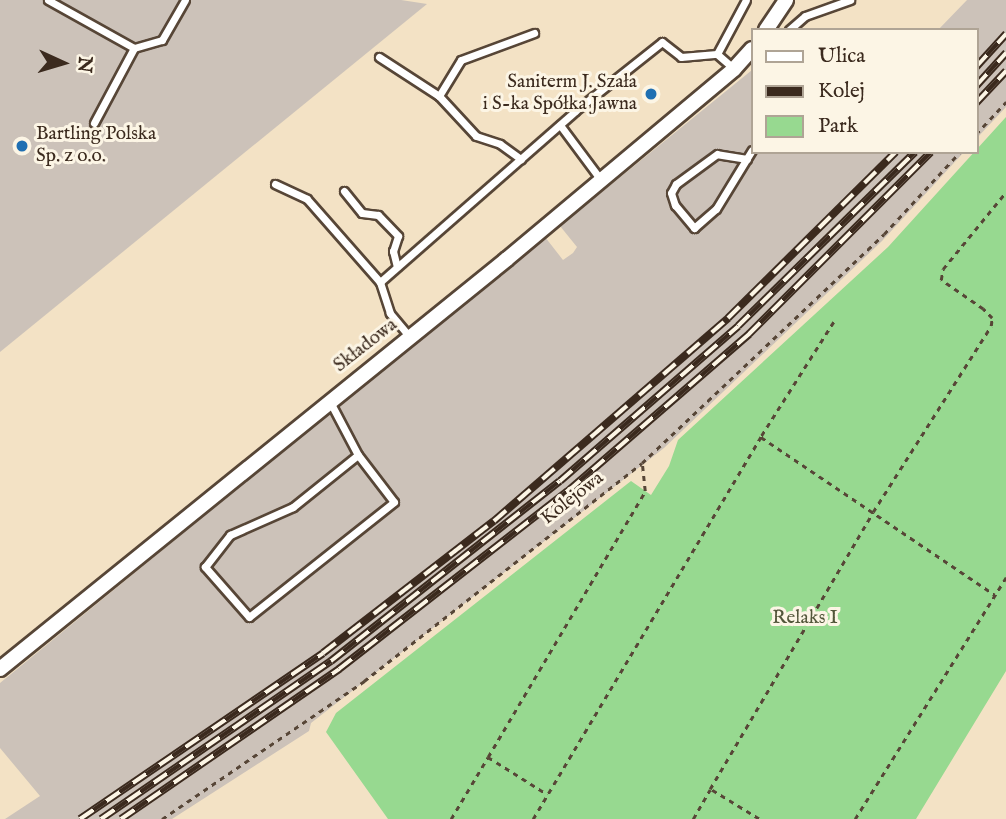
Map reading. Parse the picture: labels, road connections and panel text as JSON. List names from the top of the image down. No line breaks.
{"streets":{"street":["Składowa"],"path":["Kolejowa"]},"parks":["Relaks I"],"places":["Saniterm J. Szała i S-ka Spółka Jawna","Bartling Polska Sp. z o.o."],"legend":["Ulica","Kolej","Park"],"north":"right"}
